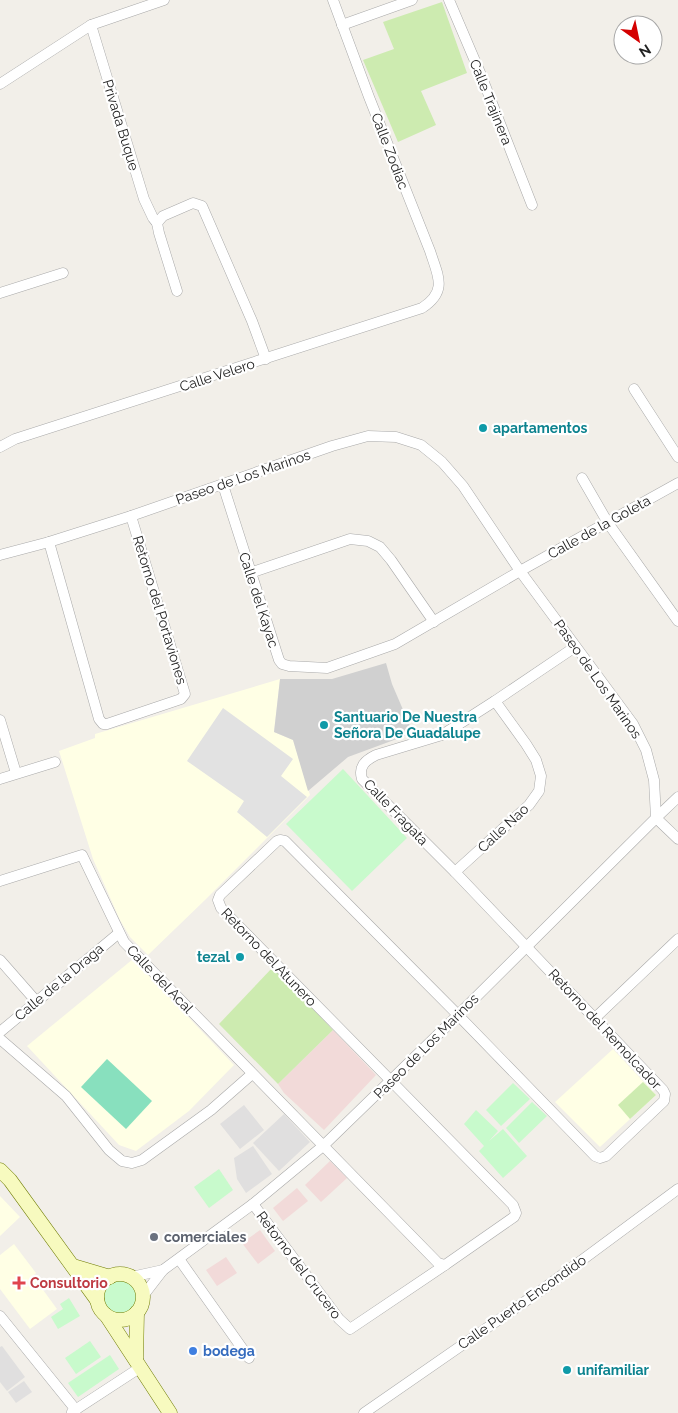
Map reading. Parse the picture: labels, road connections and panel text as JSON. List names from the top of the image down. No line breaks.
{"streets":{"street":["Calle Trajinera","Privada Buque","Calle Zodiac","Calle Velero","Paseo de Los Marinos","Calle de la Goleta","Calle del Kayac","Retorno del Portaviones","Calle Fragata","Calle Nao","Retorno del Atunero","Calle del Acal","Calle de la Draga","Retorno del Remolcador","Retorno del Crucero","Calle Puerto Encondido"]},"crossings":[["Calle Zodiac","Calle Velero"],["Paseo de Los Marinos","Calle de la Goleta"],["Paseo de Los Marinos","Calle del Kayac"],["Paseo de Los Marinos","Retorno del Portaviones"],["Paseo de Los Marinos","Calle Fragata"],["Paseo de Los Marinos","Retorno del Atunero"],["Paseo de Los Marinos","Calle del Acal"],["Paseo de Los Marinos","Retorno del Remolcador"],["Paseo de Los Marinos","Retorno del Crucero"],["Calle de la Goleta","Calle del Kayac"],["Calle Fragata","Calle Nao"],["Calle Fragata","Retorno del Remolcador"],["Retorno del Atunero","Retorno del Remolcador"],["Calle del Acal","Calle de la Draga"],["Calle del Acal","Retorno del Crucero"]],"places":{"other":["apartamentos","Santuario De Nuestra Señora De Guadalupe","tezal","comerciales","bodega","unifamiliar"],"health":["Consultorio"]},"north":"bottom right"}
